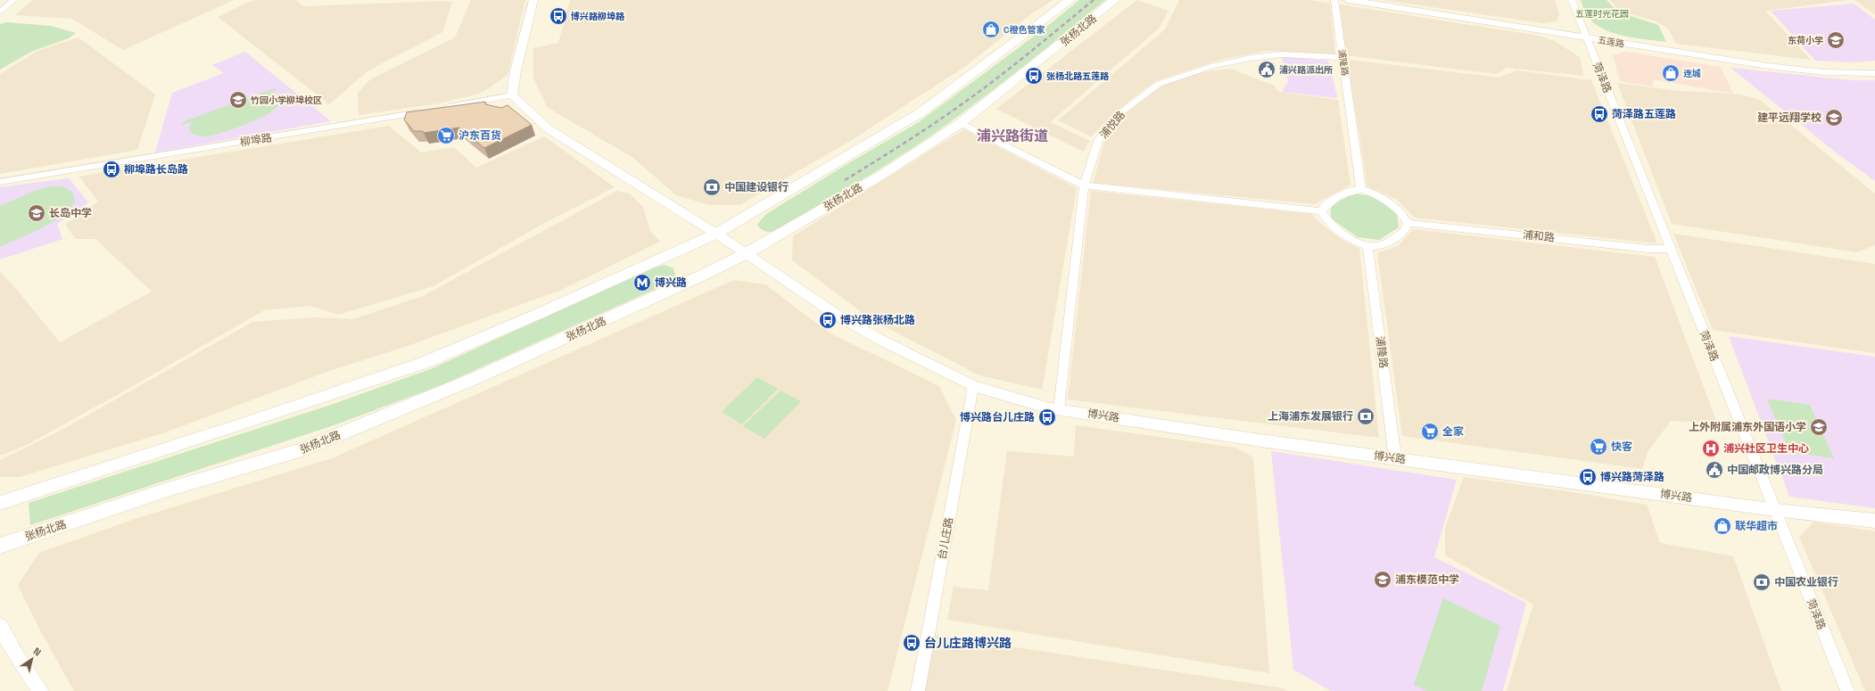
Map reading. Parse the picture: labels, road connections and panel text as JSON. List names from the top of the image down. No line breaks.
{"streets":{"main road":["张杨北路"],"street":["五莲路","浦隆路","菏泽路","浦悦路","柳埠路","浦和路","博兴路","台儿庄路"]},"crossings":[["张杨北路","博兴路"],["五莲路","菏泽路"],["浦隆路","浦悦路"],["浦隆路","浦和路"],["浦隆路","博兴路"],["菏泽路","浦和路"],["菏泽路","博兴路"],["浦悦路","博兴路"],["柳埠路","博兴路"],["博兴路","台儿庄路"]],"districts":["浦兴路街道"],"parks":["五莲时光花园"],"places":{"bus stop":["博兴路柳埠路","张杨北路五莲路","菏泽路五莲路","柳埠路长岛路","博兴路张杨北路","博兴路台儿庄路","博兴路菏泽路","台儿庄路博兴路"],"shop":["C橙色管家","连城","联华超市"],"school or university":["东荷小学","竹园小学柳埠校区","建平远翔学校","长岛中学","上外附属浦东外国语小学","浦东模范中学"],"public building":["浦兴路派出所","中国邮政博兴路分局"],"supermarket":["沪东百货","全家","快客"],"bank":["中国建设银行","上海浦东发展银行","中国农业银行"],"metro station":["博兴路"],"hospital":["浦兴社区卫生中心"]},"north":"top right"}
